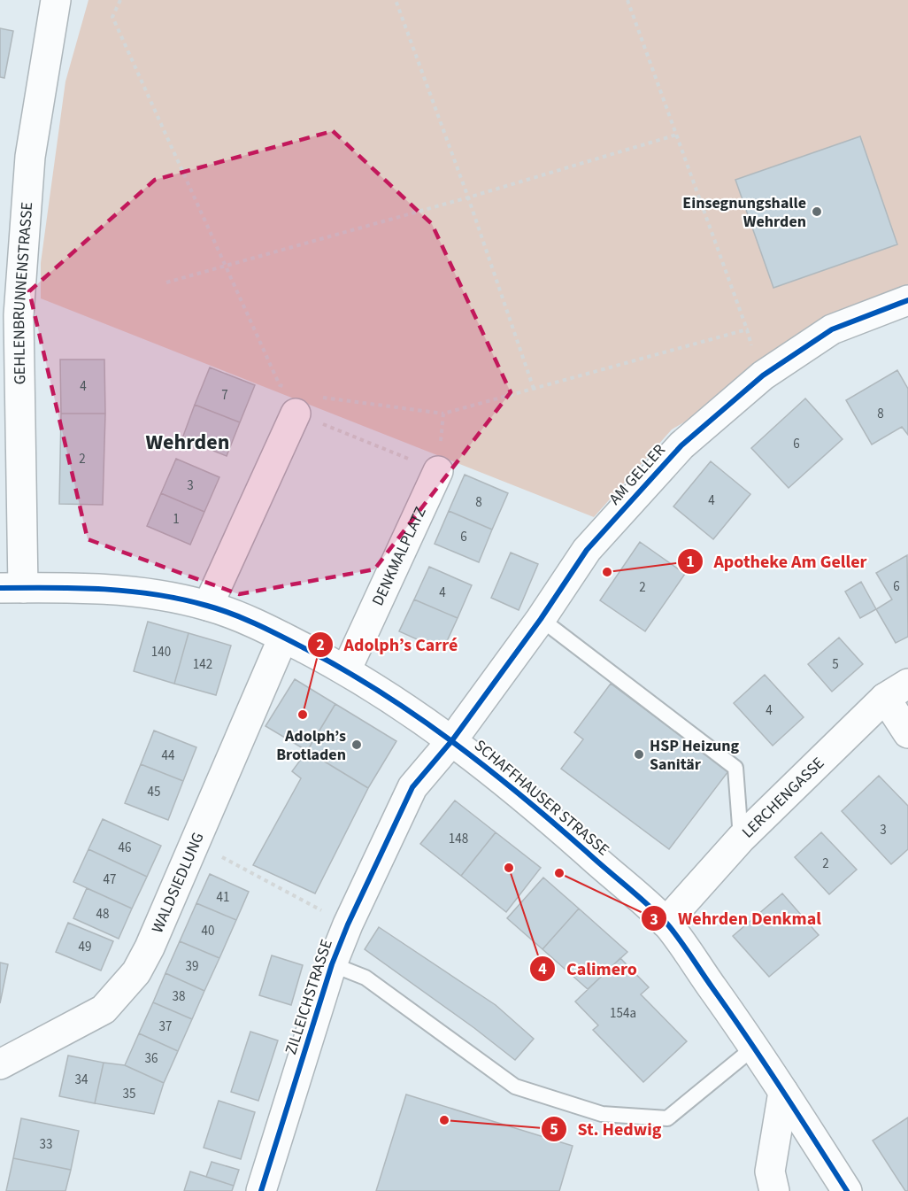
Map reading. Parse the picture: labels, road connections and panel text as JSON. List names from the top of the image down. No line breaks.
{"streets":{"street":["GEHLENBRUNNENSTRASSE","AM GELLER","DENKMALPLATZ","SCHAFFHAUSER STRASSE","LERCHENGASSE","WALDSIEDLUNG","ZILLEICHSTRASSE"]},"crossings":[["GEHLENBRUNNENSTRASSE","SCHAFFHAUSER STRASSE"],["AM GELLER","SCHAFFHAUSER STRASSE"],["AM GELLER","ZILLEICHSTRASSE"],["DENKMALPLATZ","SCHAFFHAUSER STRASSE"],["SCHAFFHAUSER STRASSE","LERCHENGASSE"],["SCHAFFHAUSER STRASSE","WALDSIEDLUNG"],["SCHAFFHAUSER STRASSE","ZILLEICHSTRASSE"]],"districts":["Wehrden"],"places":["Einsegnungshalle Wehrden","Apotheke Am Geller","Adolph’s Carré","Adolph’s Brotladen","HSP Heizung Sanitär","Calimero","Wehrden Denkmal","St. Hedwig"],"house_numbers":["4","7","8","6","2","3","4","8","1","6","6","2","4","140","142","5","4","44","45","3","148","46","2","47","41","48","40","49","39","38","154a","37","36","34","35","33"]}
